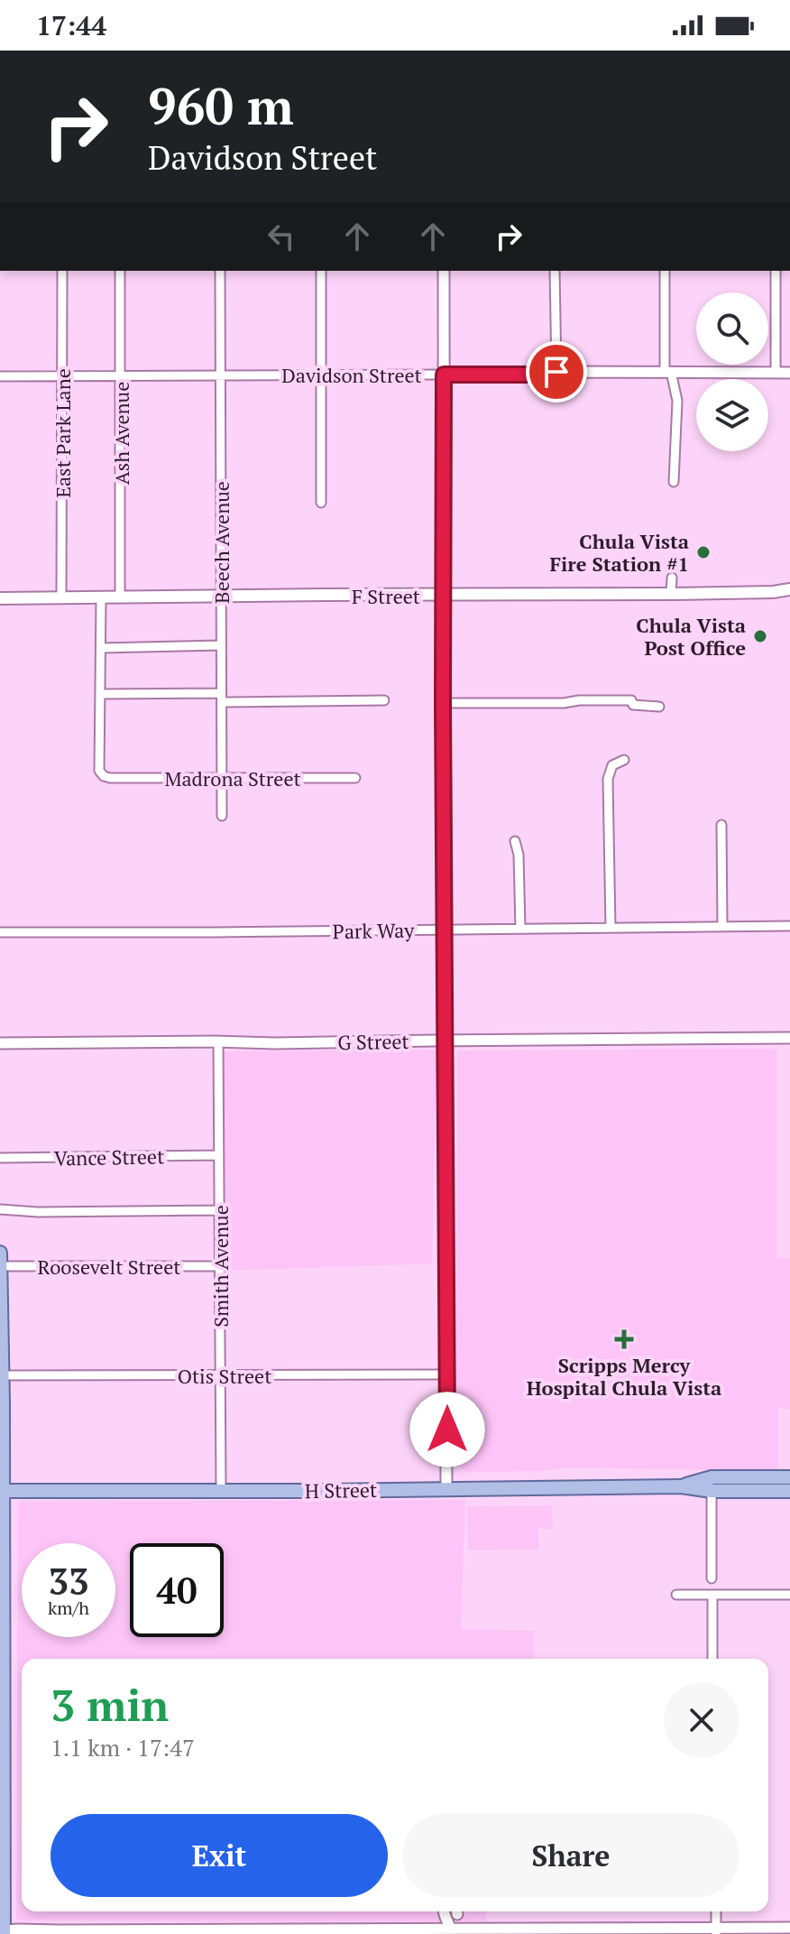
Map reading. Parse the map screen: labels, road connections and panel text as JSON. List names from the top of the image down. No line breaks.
{"streets":{"main road":["F Street","H Street"],"street":["Davidson Street","East Park Lane","Ash Avenue","Beech Avenue","Madrona Street","Park Way","G Street","Vance Street","Roosevelt Street","Smith Avenue","Otis Street"]},"crossings":[["Davidson Street","East Park Lane"],["Davidson Street","Ash Avenue"],["Davidson Street","Beech Avenue"],["East Park Lane","F Street"],["Ash Avenue","F Street"],["Beech Avenue","F Street"],["Beech Avenue","Madrona Street"],["G Street","Smith Avenue"],["Vance Street","Smith Avenue"],["Roosevelt Street","Smith Avenue"],["Smith Avenue","Otis Street"],["Smith Avenue","H Street"]],"places":{"other":["Chula Vista Fire Station #1","Chula Vista Post Office"],"health":["Scripps Mercy Hospital Chula Vista"]},"page":{"status":"17:44","turn":["960 m","Davidson Street"],"speed":"33 km/h","limit":"40","heading":["3 min","1.1 km · 17:47"],"buttons":["Exit","Share"]}}
